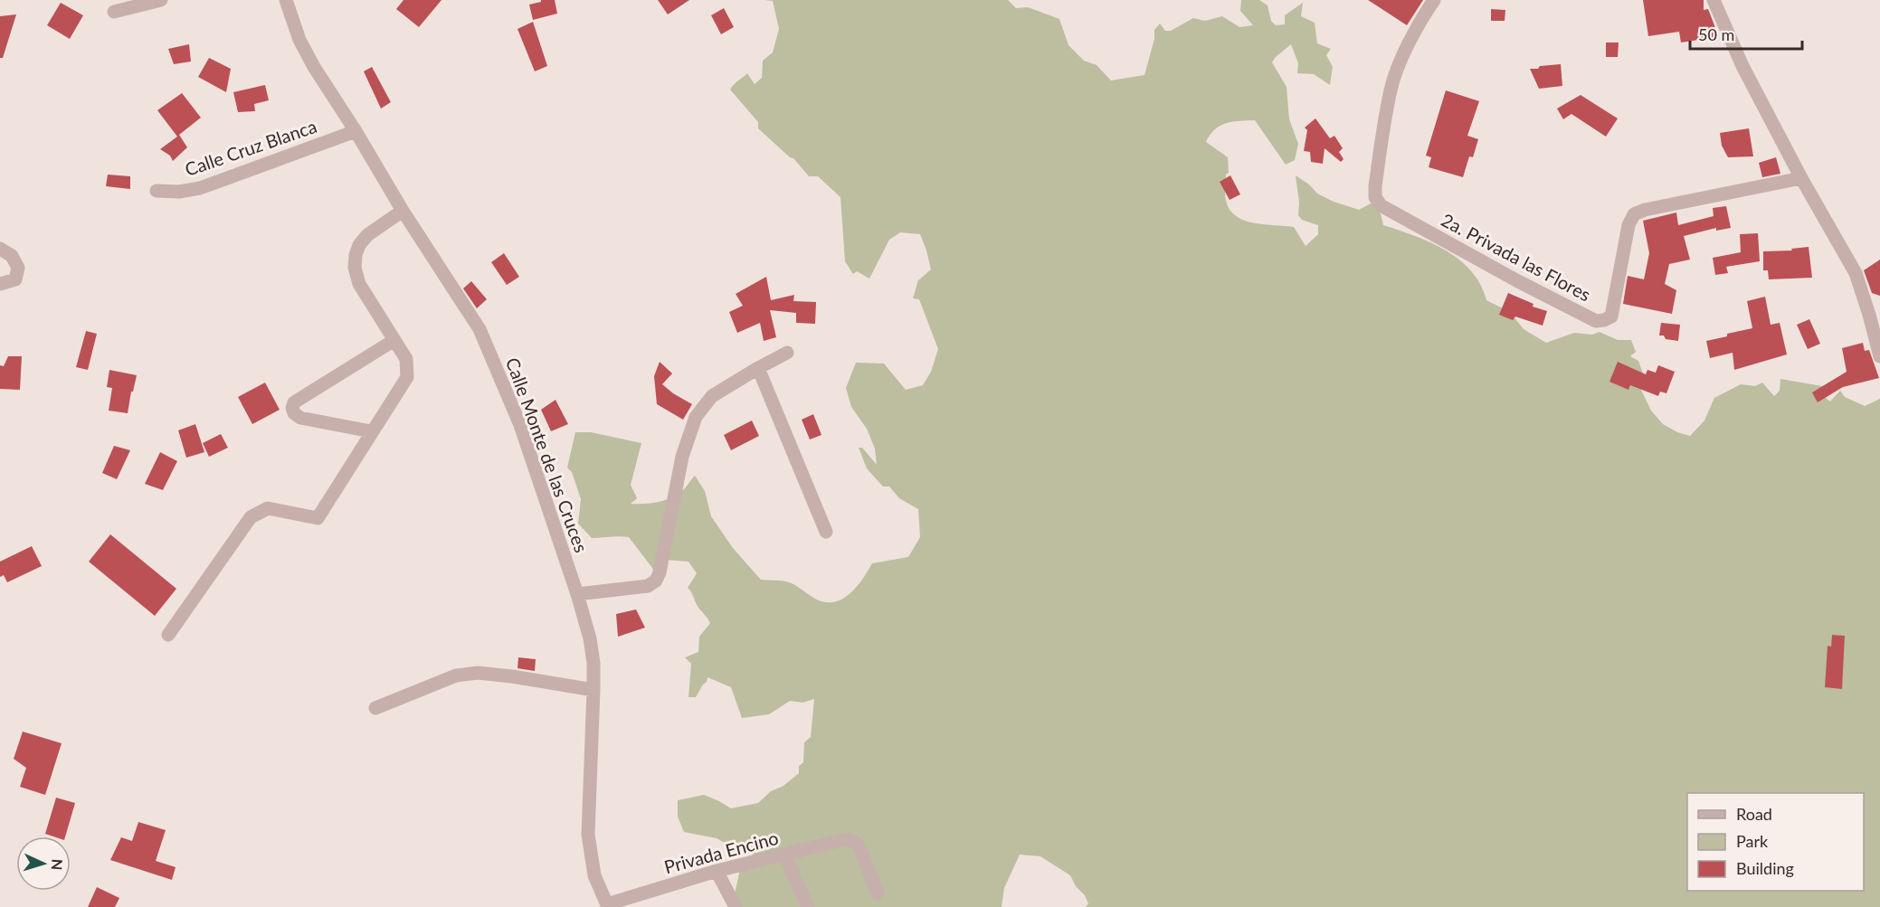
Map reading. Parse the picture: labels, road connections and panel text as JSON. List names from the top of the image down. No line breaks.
{"streets":{"street":["Calle Cruz Blanca","2a. Privada las Flores","Calle Monte de las Cruces","Privada Encino"]},"crossings":[["Calle Cruz Blanca","Calle Monte de las Cruces"],["Calle Monte de las Cruces","Privada Encino"]],"legend":["Road","Park","Building"],"scale_bar":"50 m","north":"right"}
